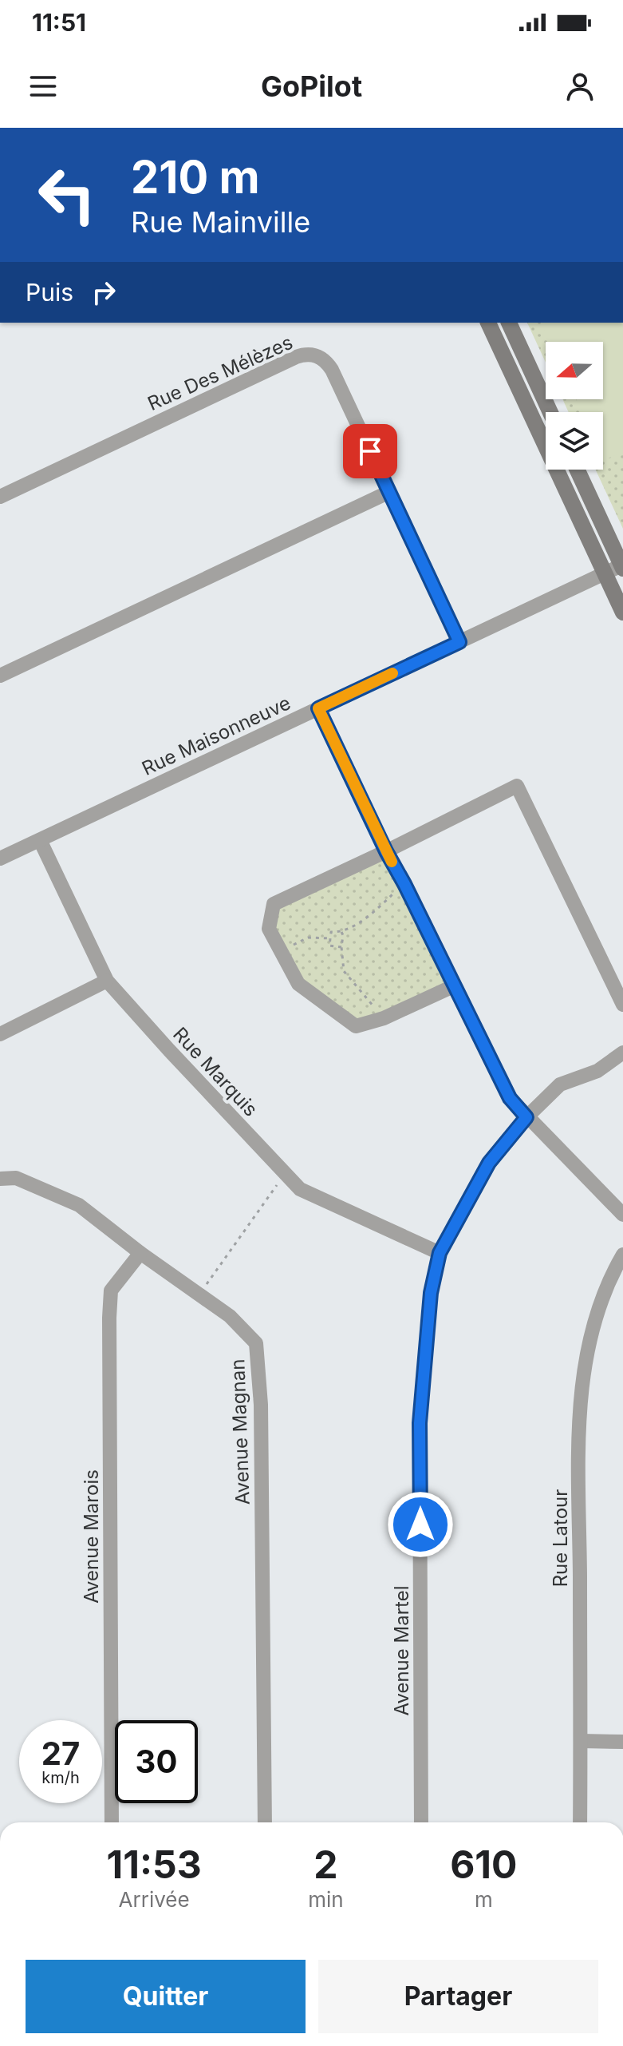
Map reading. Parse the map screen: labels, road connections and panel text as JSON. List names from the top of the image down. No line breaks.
{"streets":{"street":["Rue Des Mélèzes","Rue Maisonneuve","Rue Marquis","Avenue Magnan","Avenue Marois","Rue Latour","Avenue Martel"]},"crossings":[["Rue Des Mélèzes","Rue Maisonneuve"],["Rue Maisonneuve","Rue Marquis"],["Rue Marquis","Avenue Martel"],["Avenue Magnan","Avenue Marois"]],"north":"left","page":{"status":"11:51","header":"GoPilot","turn":["210 m","Rue Mainville"],"then":"Puis","speed":"27 km/h","limit":"30","eta":["11:53","Arrivée","2","min","610","m"],"buttons":["Quitter","Partager"]}}
